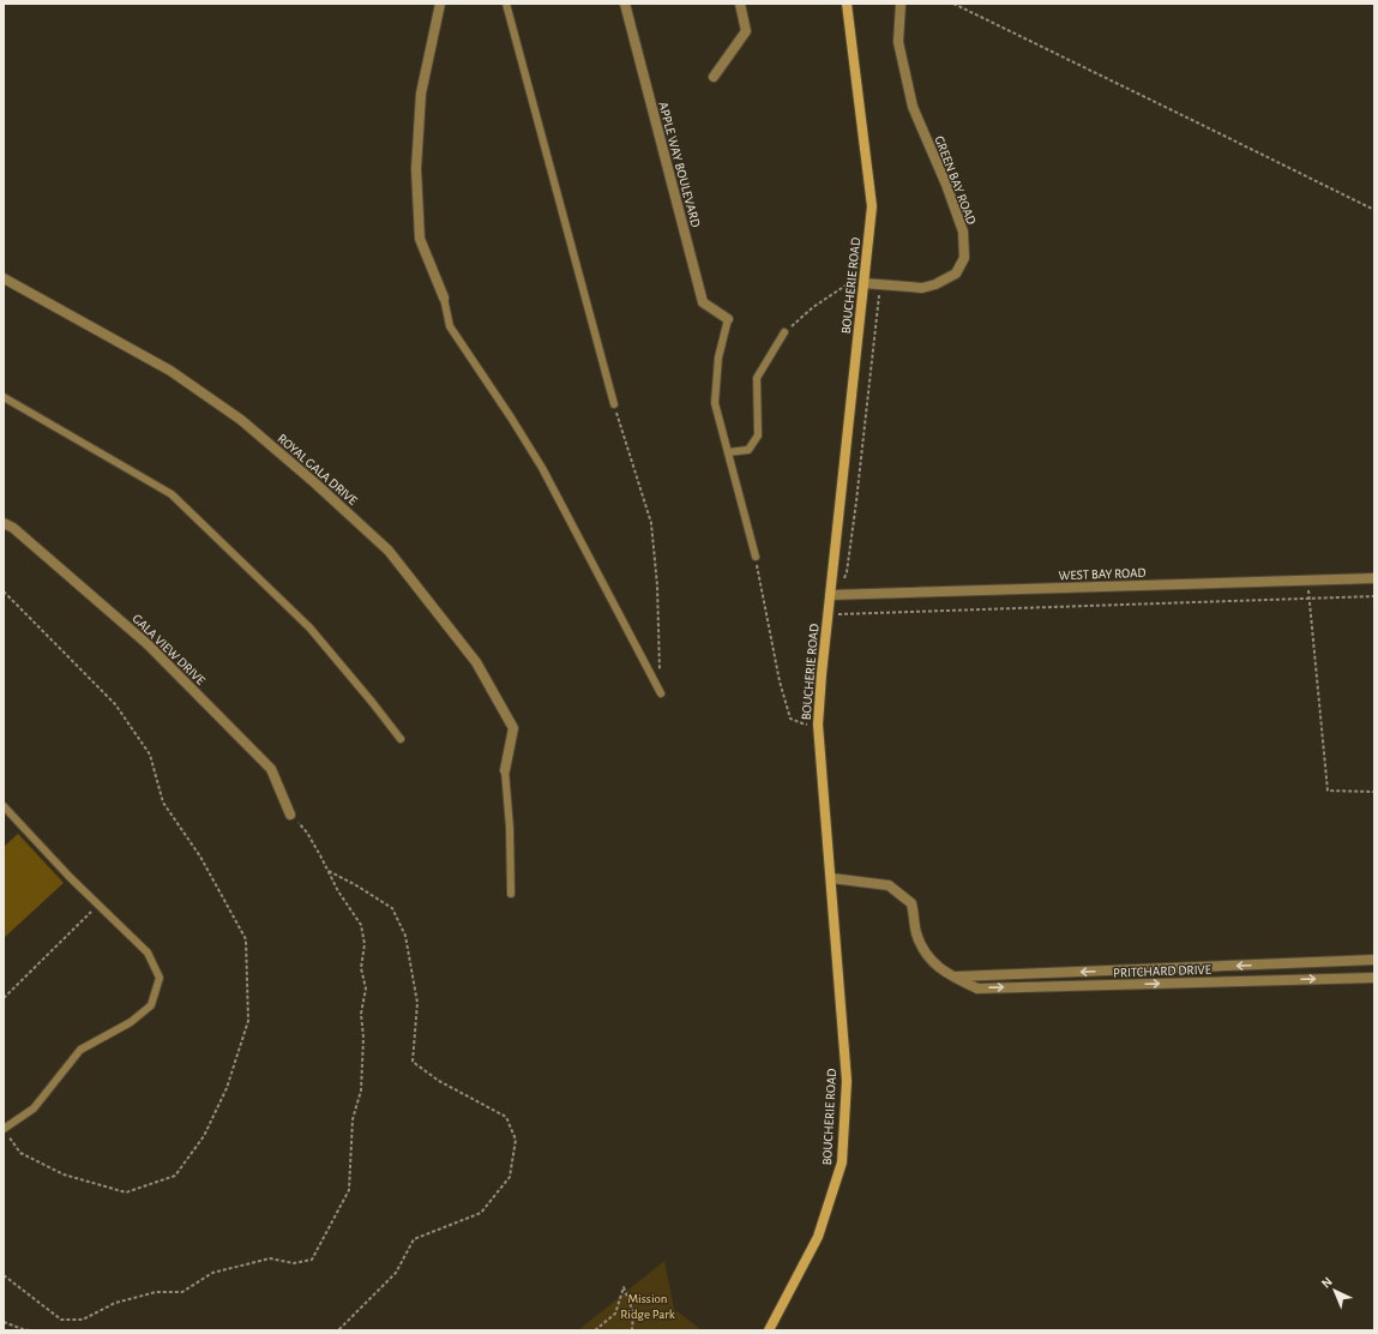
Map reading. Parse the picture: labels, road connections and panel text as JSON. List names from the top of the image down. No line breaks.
{"streets":{"main road":["BOUCHERIE ROAD"],"street":["APPLE WAY BOULEVARD","GREEN BAY ROAD","ROYAL GALA DRIVE","WEST BAY ROAD","GALA VIEW DRIVE","PRITCHARD DRIVE"]},"crossings":[["GREEN BAY ROAD","BOUCHERIE ROAD"],["BOUCHERIE ROAD","WEST BAY ROAD"],["BOUCHERIE ROAD","PRITCHARD DRIVE"]],"parks":["Mission Ridge Park"],"north":"top left"}
